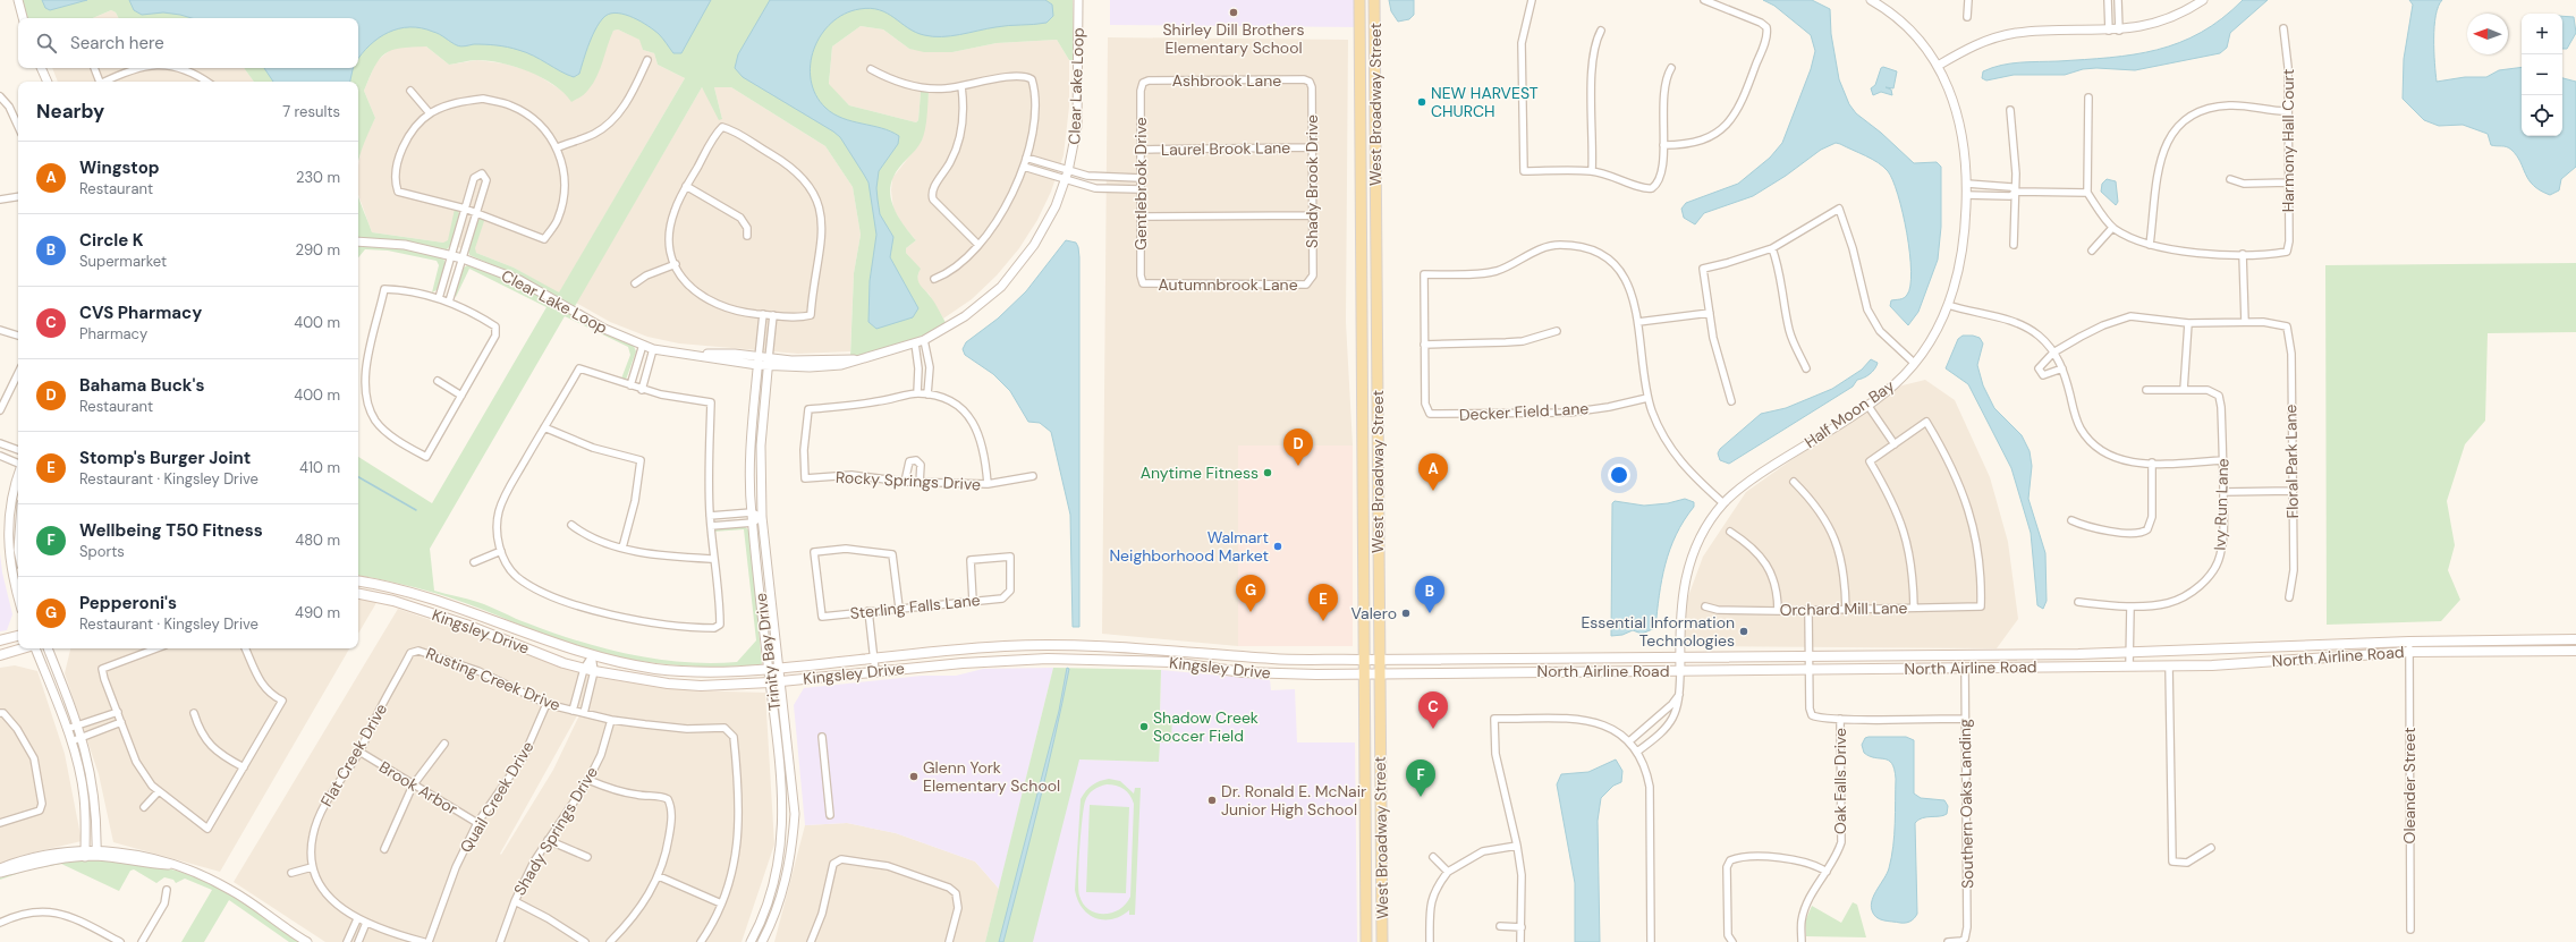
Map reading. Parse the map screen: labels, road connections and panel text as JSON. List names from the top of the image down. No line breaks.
{"streets":{"main road":["West Broadway Street","Kingsley Drive","North Airline Road"],"street":["Ashbrook Lane","Clear Lake Loop","Harmony Hall Court","Laurel Brook Lane","Shady Brook Drive","Gentlebrook Drive","Autumnbrook Lane","Decker Field Lane","Half Moon Bay","Floral Park Lane","Rocky Springs Drive","Ivy Run Lane","Sterling Falls Lane","Orchard Mill Lane","Trinity Bay Drive","Rusting Creek Drive","Flat Creek Drive","Oak Falls Drive","Oleander Street","Brook Arbor","Quail Creek Drive","Southern Oaks Landing","Shady Springs Drive"]},"crossings":[["Ashbrook Lane","Shady Brook Drive"],["Ashbrook Lane","Gentlebrook Drive"],["Clear Lake Loop","Trinity Bay Drive"],["West Broadway Street","Kingsley Drive"],["West Broadway Street","North Airline Road"],["Laurel Brook Lane","Shady Brook Drive"],["Laurel Brook Lane","Gentlebrook Drive"],["Shady Brook Drive","Autumnbrook Lane"],["Gentlebrook Drive","Autumnbrook Lane"],["Half Moon Bay","North Airline Road"],["Kingsley Drive","Trinity Bay Drive"],["Kingsley Drive","North Airline Road"],["North Airline Road","Oleander Street"],["North Airline Road","Southern Oaks Landing"],["Rusting Creek Drive","Flat Creek Drive"],["Rusting Creek Drive","Quail Creek Drive"],["Rusting Creek Drive","Shady Springs Drive"],["Flat Creek Drive","Brook Arbor"],["Brook Arbor","Quail Creek Drive"]],"places":["Shirley Dill Brothers Elementary School","NEW HARVEST CHURCH","Anytime Fitness","Walmart Neighborhood Market","Valero","Essential Information Technologies","Shadow Creek Soccer Field","Glenn York Elementary School","Dr. Ronald E. McNair Junior High School"],"north":"left","page":{"map_buttons":["+","−"],"search":"Search here","heading":["Nearby","7 results"],"list":[{"mark":"A","name":"Wingstop","note":"Restaurant","value":"230 m"},{"mark":"B","name":"Circle K","note":"Supermarket","value":"290 m"},{"mark":"C","name":"CVS Pharmacy","note":"Pharmacy","value":"400 m"},{"mark":"D","name":"Bahama Buck's","note":"Restaurant","value":"400 m"},{"mark":"E","name":"Stomp's Burger Joint","note":"Restaurant · Kingsley Drive","value":"410 m"},{"mark":"F","name":"Wellbeing T50 Fitness","note":"Sports","value":"480 m"},{"mark":"G","name":"Pepperoni's","note":"Restaurant · Kingsley Drive","value":"490 m"}],"pins":["D","A","G","B","E","C","F"]}}
